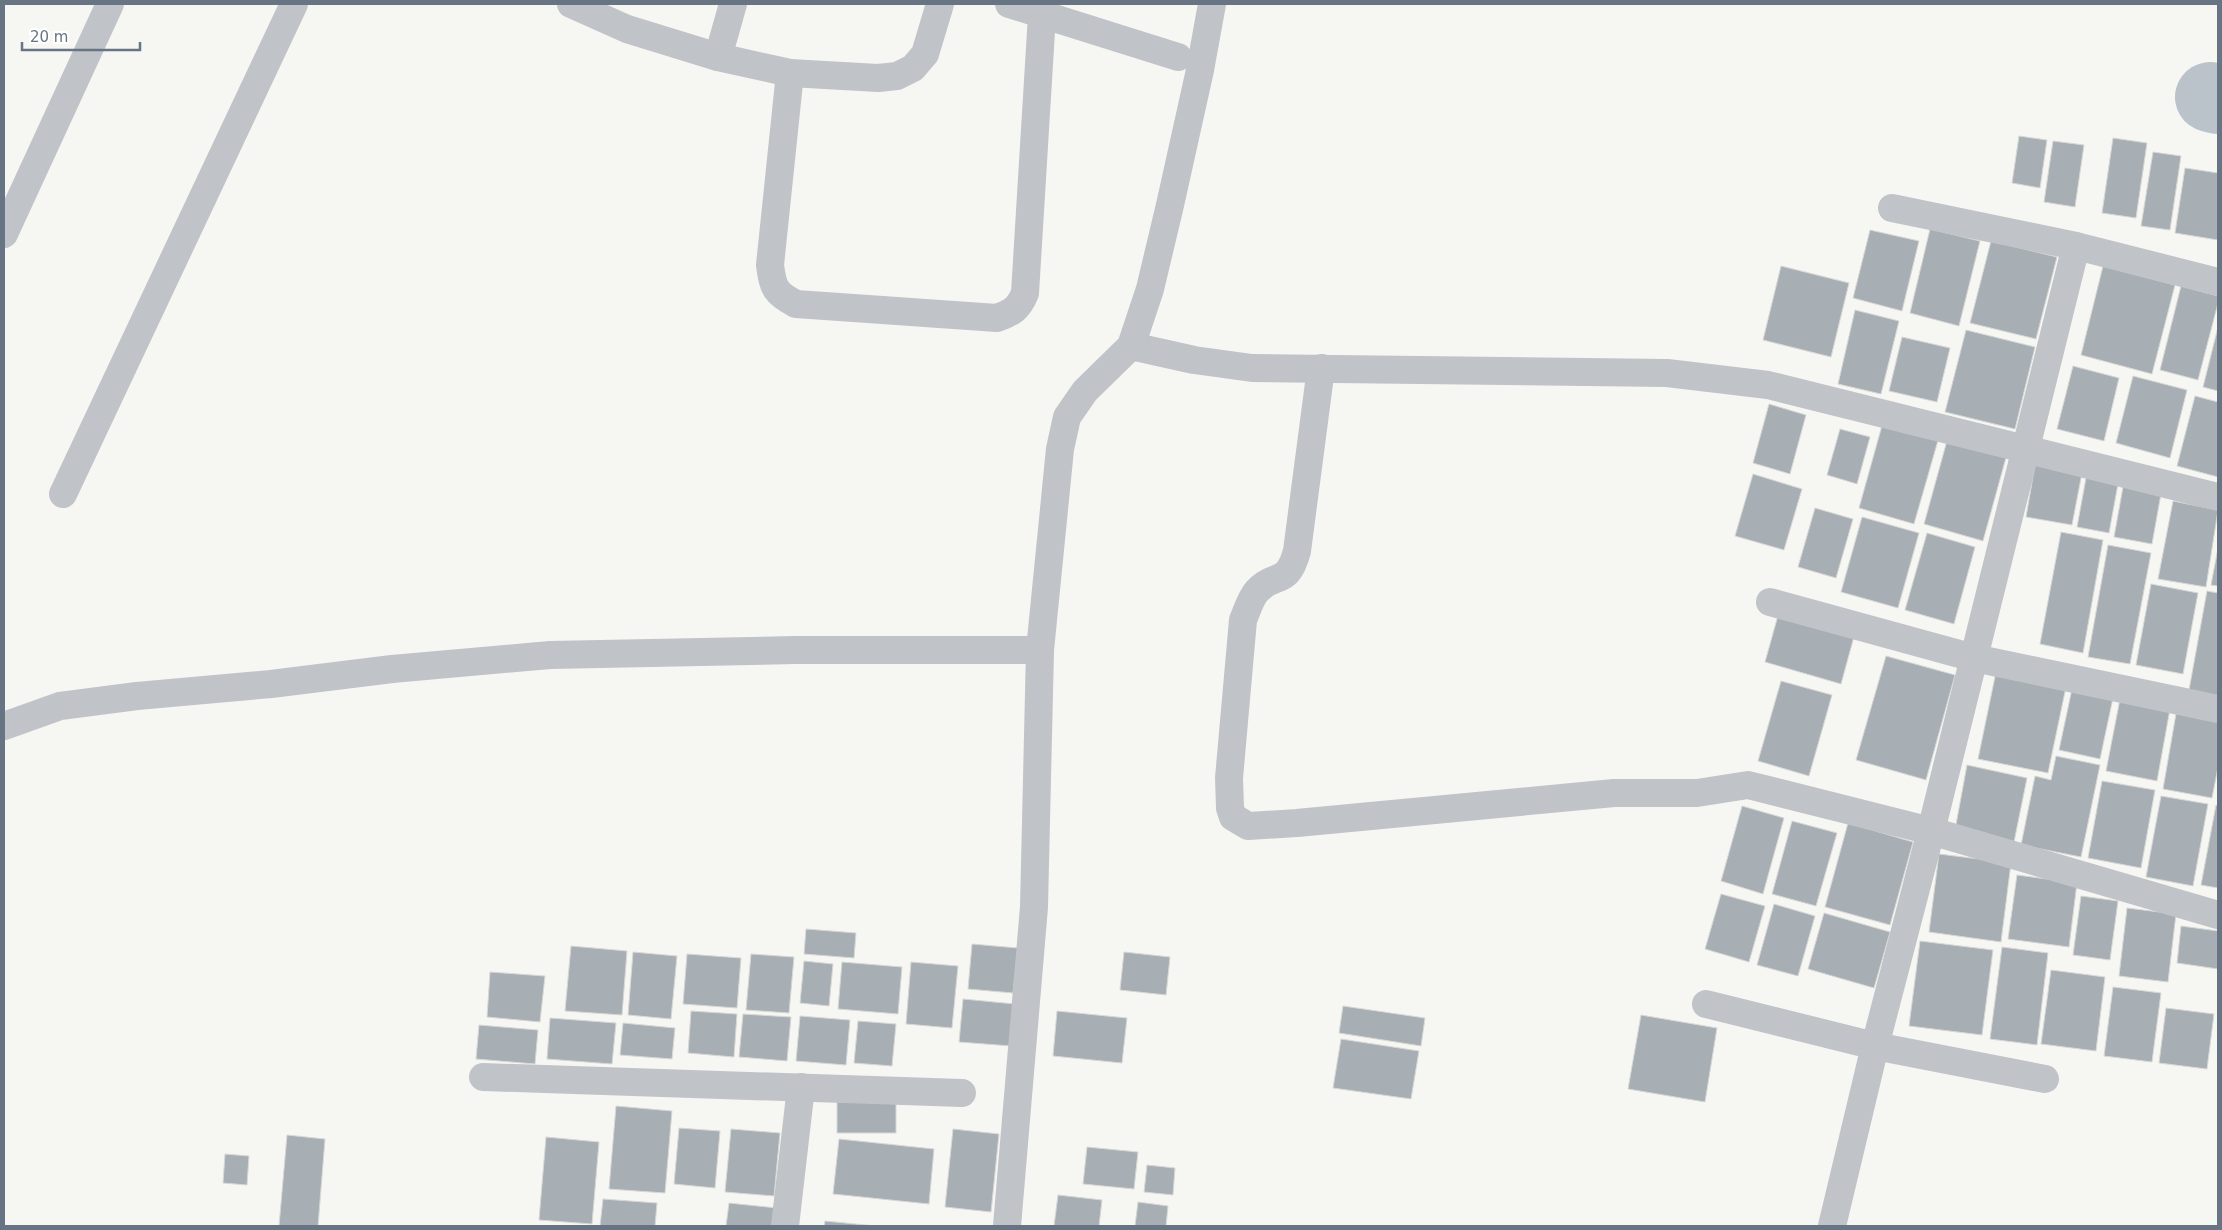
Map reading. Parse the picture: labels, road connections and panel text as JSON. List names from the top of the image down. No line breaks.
{"scale_bar":"20 m"}
